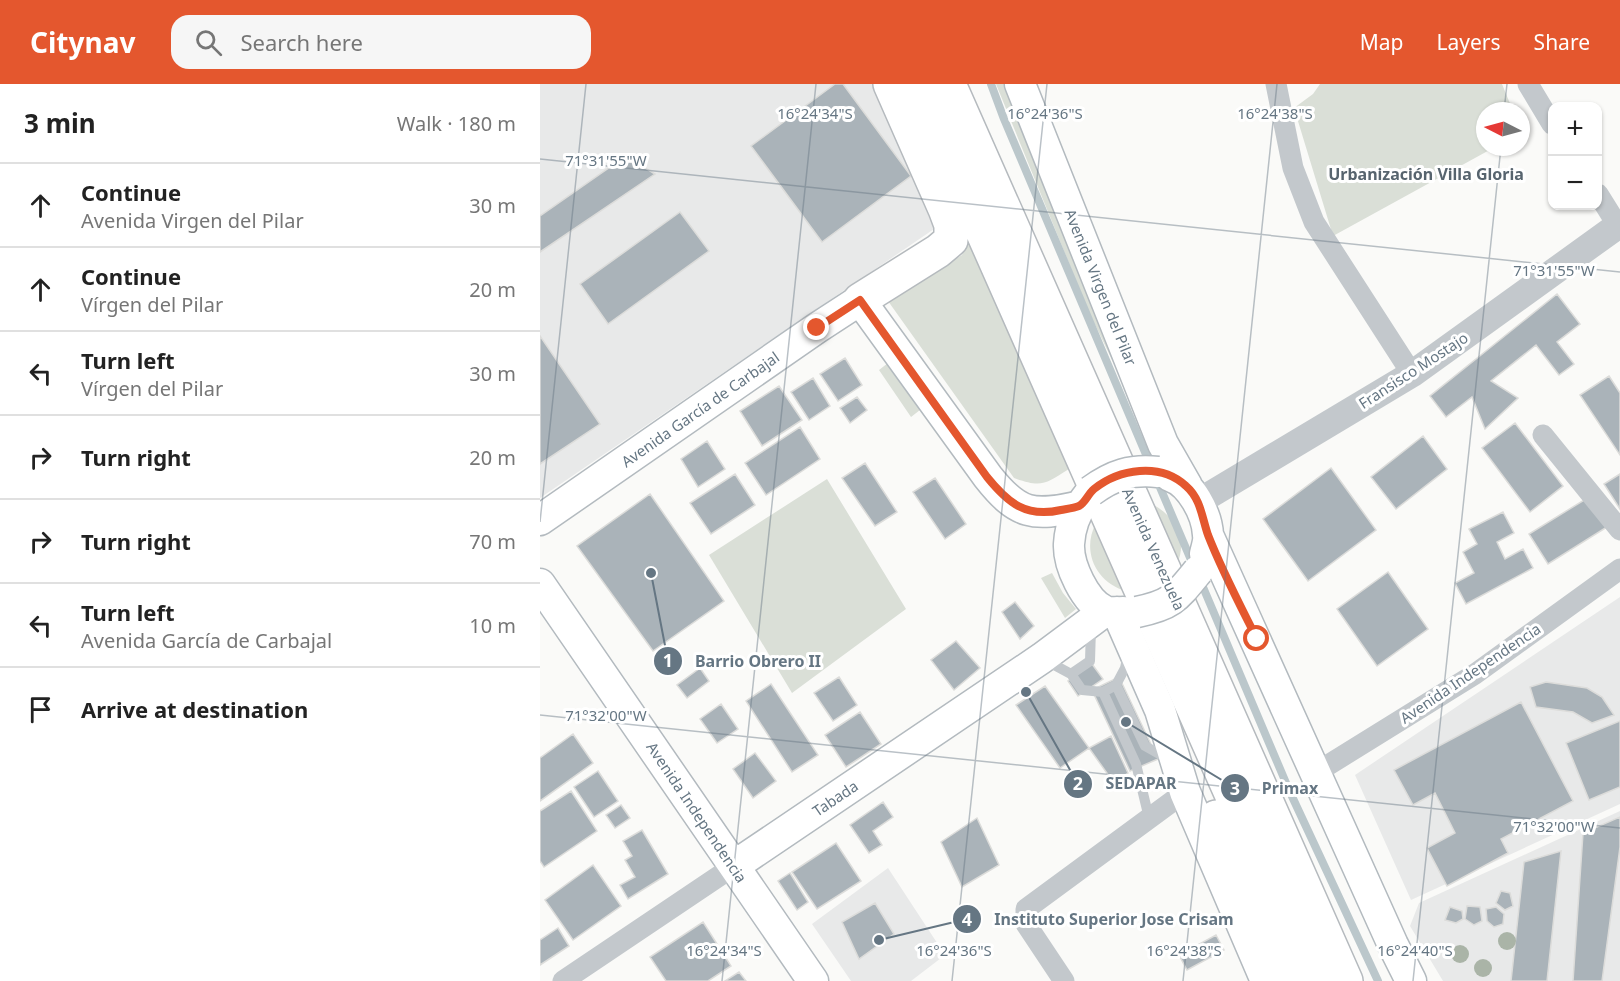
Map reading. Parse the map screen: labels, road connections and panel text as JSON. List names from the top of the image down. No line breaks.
{"streets":{"main road":["Avenida Virgen del Pilar","Avenida García de Carbajal","Avenida Venezuela","Avenida Independencia","Tabada"],"street":["Fransisco Mostajo"]},"crossings":[["Avenida Virgen del Pilar","Fransisco Mostajo"],["Avenida Virgen del Pilar","Tabada"],["Fransisco Mostajo","Tabada"],["Avenida Independencia","Tabada"]],"districts":["Urbanización Villa Gloria"],"places":["Barrio Obrero II","SEDAPAR","Primax","Instituto Superior Jose Crisam"],"north":"left","page":{"header":"Citynav","search":"Search here","nav":["Map","Layers","Share"],"heading":["3 min","Walk · 180 m"],"map_buttons":["+","−"],"list":[["Continue","Avenida Virgen del Pilar","30 m"],["Continue","Vírgen del Pilar","20 m"],["Turn left","Vírgen del Pilar","30 m"],["Turn right","20 m"],["Turn right","70 m"],["Turn left","Avenida García de Carbajal","10 m"],"Arrive at destination"]},"coordinates":["16°24'34\"S","16°24'36\"S","16°24'38\"S","71°31'55\"W","71°32'00\"W","16°24'40\"S"]}
